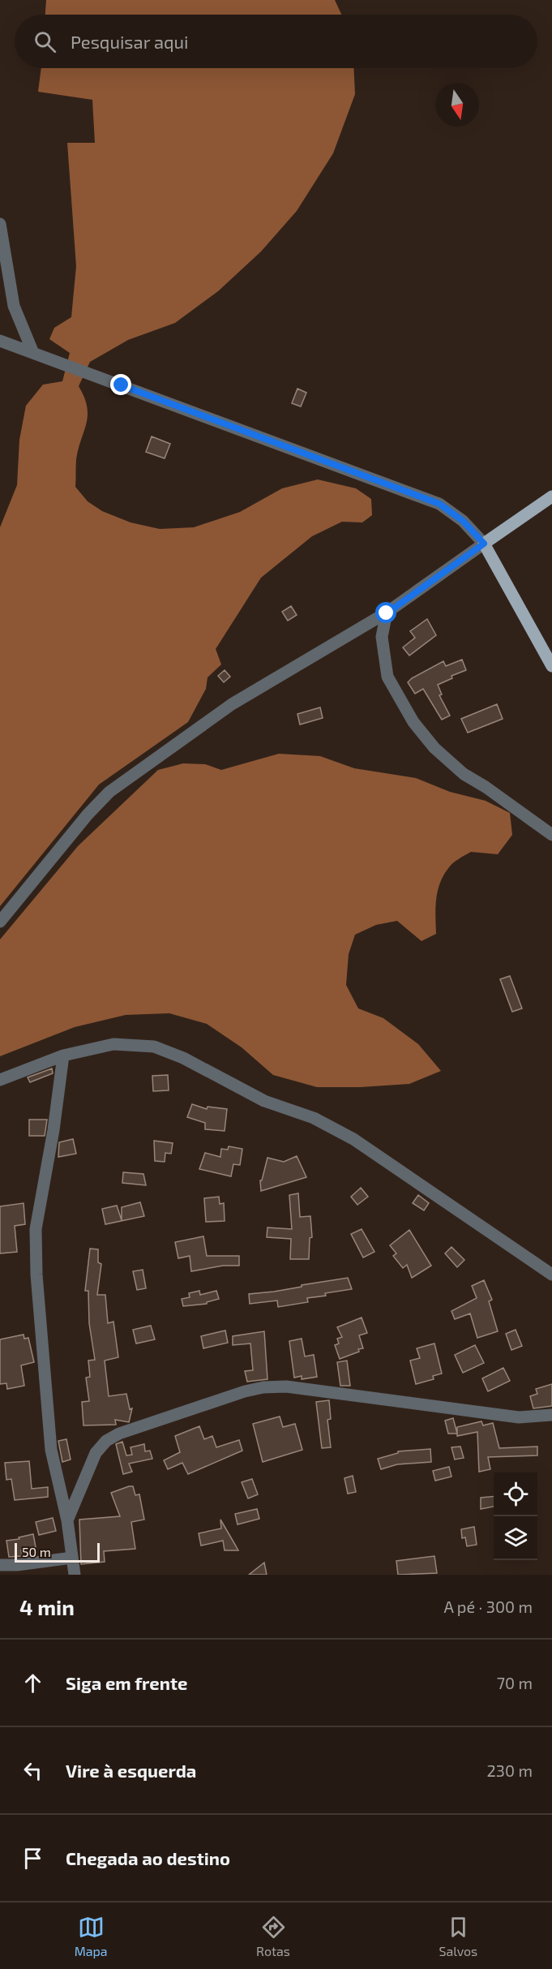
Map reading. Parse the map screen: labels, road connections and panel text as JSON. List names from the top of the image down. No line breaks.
{"scale_bar":"50 m","north":"bottom","page":{"search":"Pesquisar aqui","scale":"50 m","heading":["4 min","A pé · 300 m"],"list":[["Siga em frente","70 m"],["Vire à esquerda","230 m"],"Chegada ao destino"],"nav":["Mapa","Rotas","Salvos"]}}
